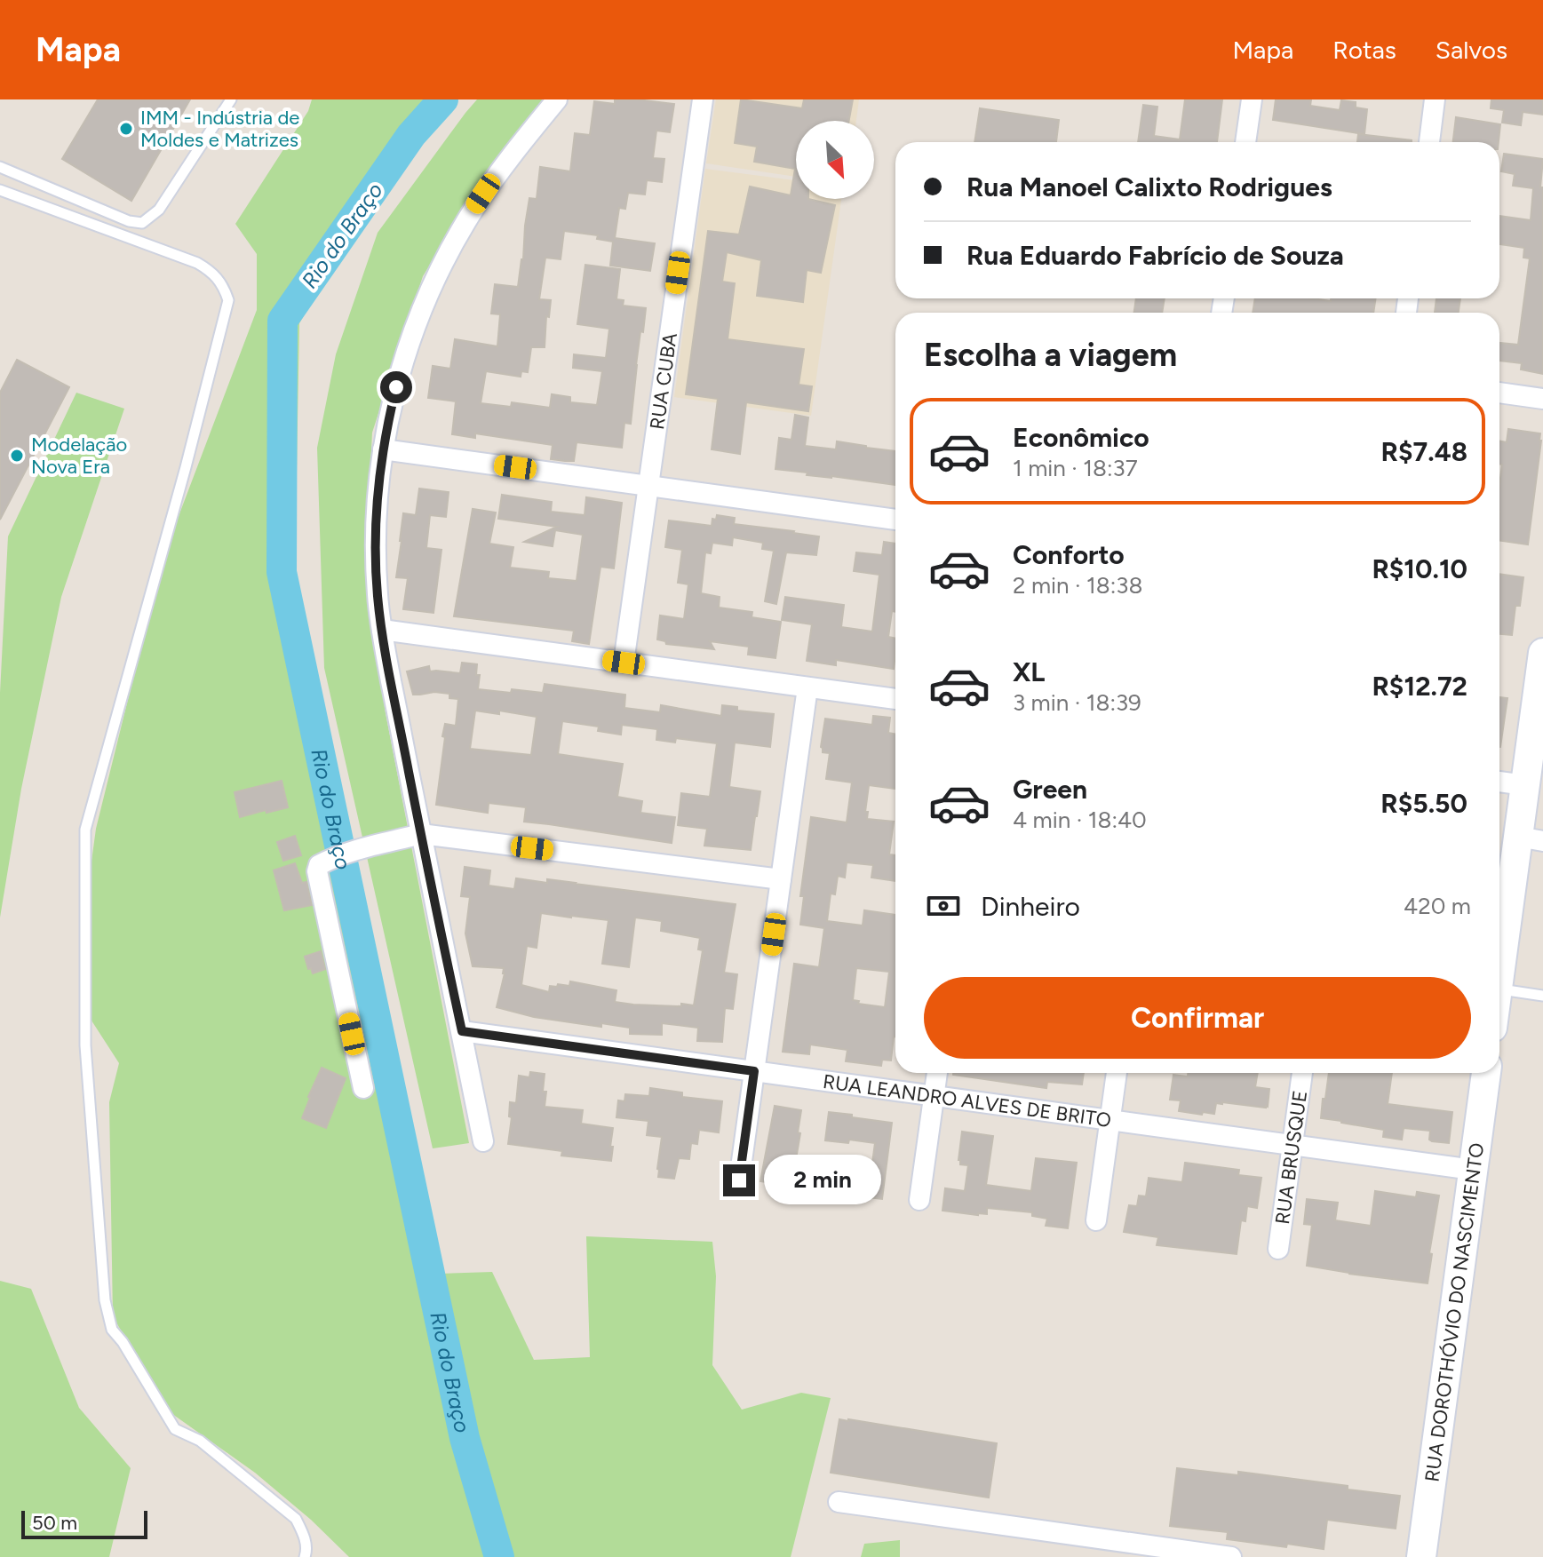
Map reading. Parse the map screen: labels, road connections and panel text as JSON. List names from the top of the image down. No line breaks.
{"streets":{"street":["RUA CUBA","RUA LEANDRO ALVES DE BRITO","RUA BRUSQUE","RUA DOROTHÓVIO DO NASCIMENTO"]},"crossings":[["RUA LEANDRO ALVES DE BRITO","RUA BRUSQUE"],["RUA LEANDRO ALVES DE BRITO","RUA DOROTHÓVIO DO NASCIMENTO"]],"water":["Rio do Braço"],"places":["IMM - Indústria de Moldes e Matrizes","Modelação Nova Era"],"scale_bar":"50 m","north":"bottom right","page":{"header":"Mapa","nav":["Mapa","Rotas","Salvos"],"banner":["Rua Manoel Calixto Rodrigues","Rua Eduardo Fabrício de Souza"],"heading":"Escolha a viagem","list":[{"name":"Econômico","note":"1 min · 18:37","value":"R$7.48"},{"name":"Conforto","note":"2 min · 18:38","value":"R$10.10"},{"name":"XL","note":"3 min · 18:39","value":"R$12.72"},{"name":"Green","note":"4 min · 18:40","value":"R$5.50"}],"pay":["Dinheiro","420 m"],"buttons":"Confirmar","bubble":"2 min","scale":"50 m"}}
